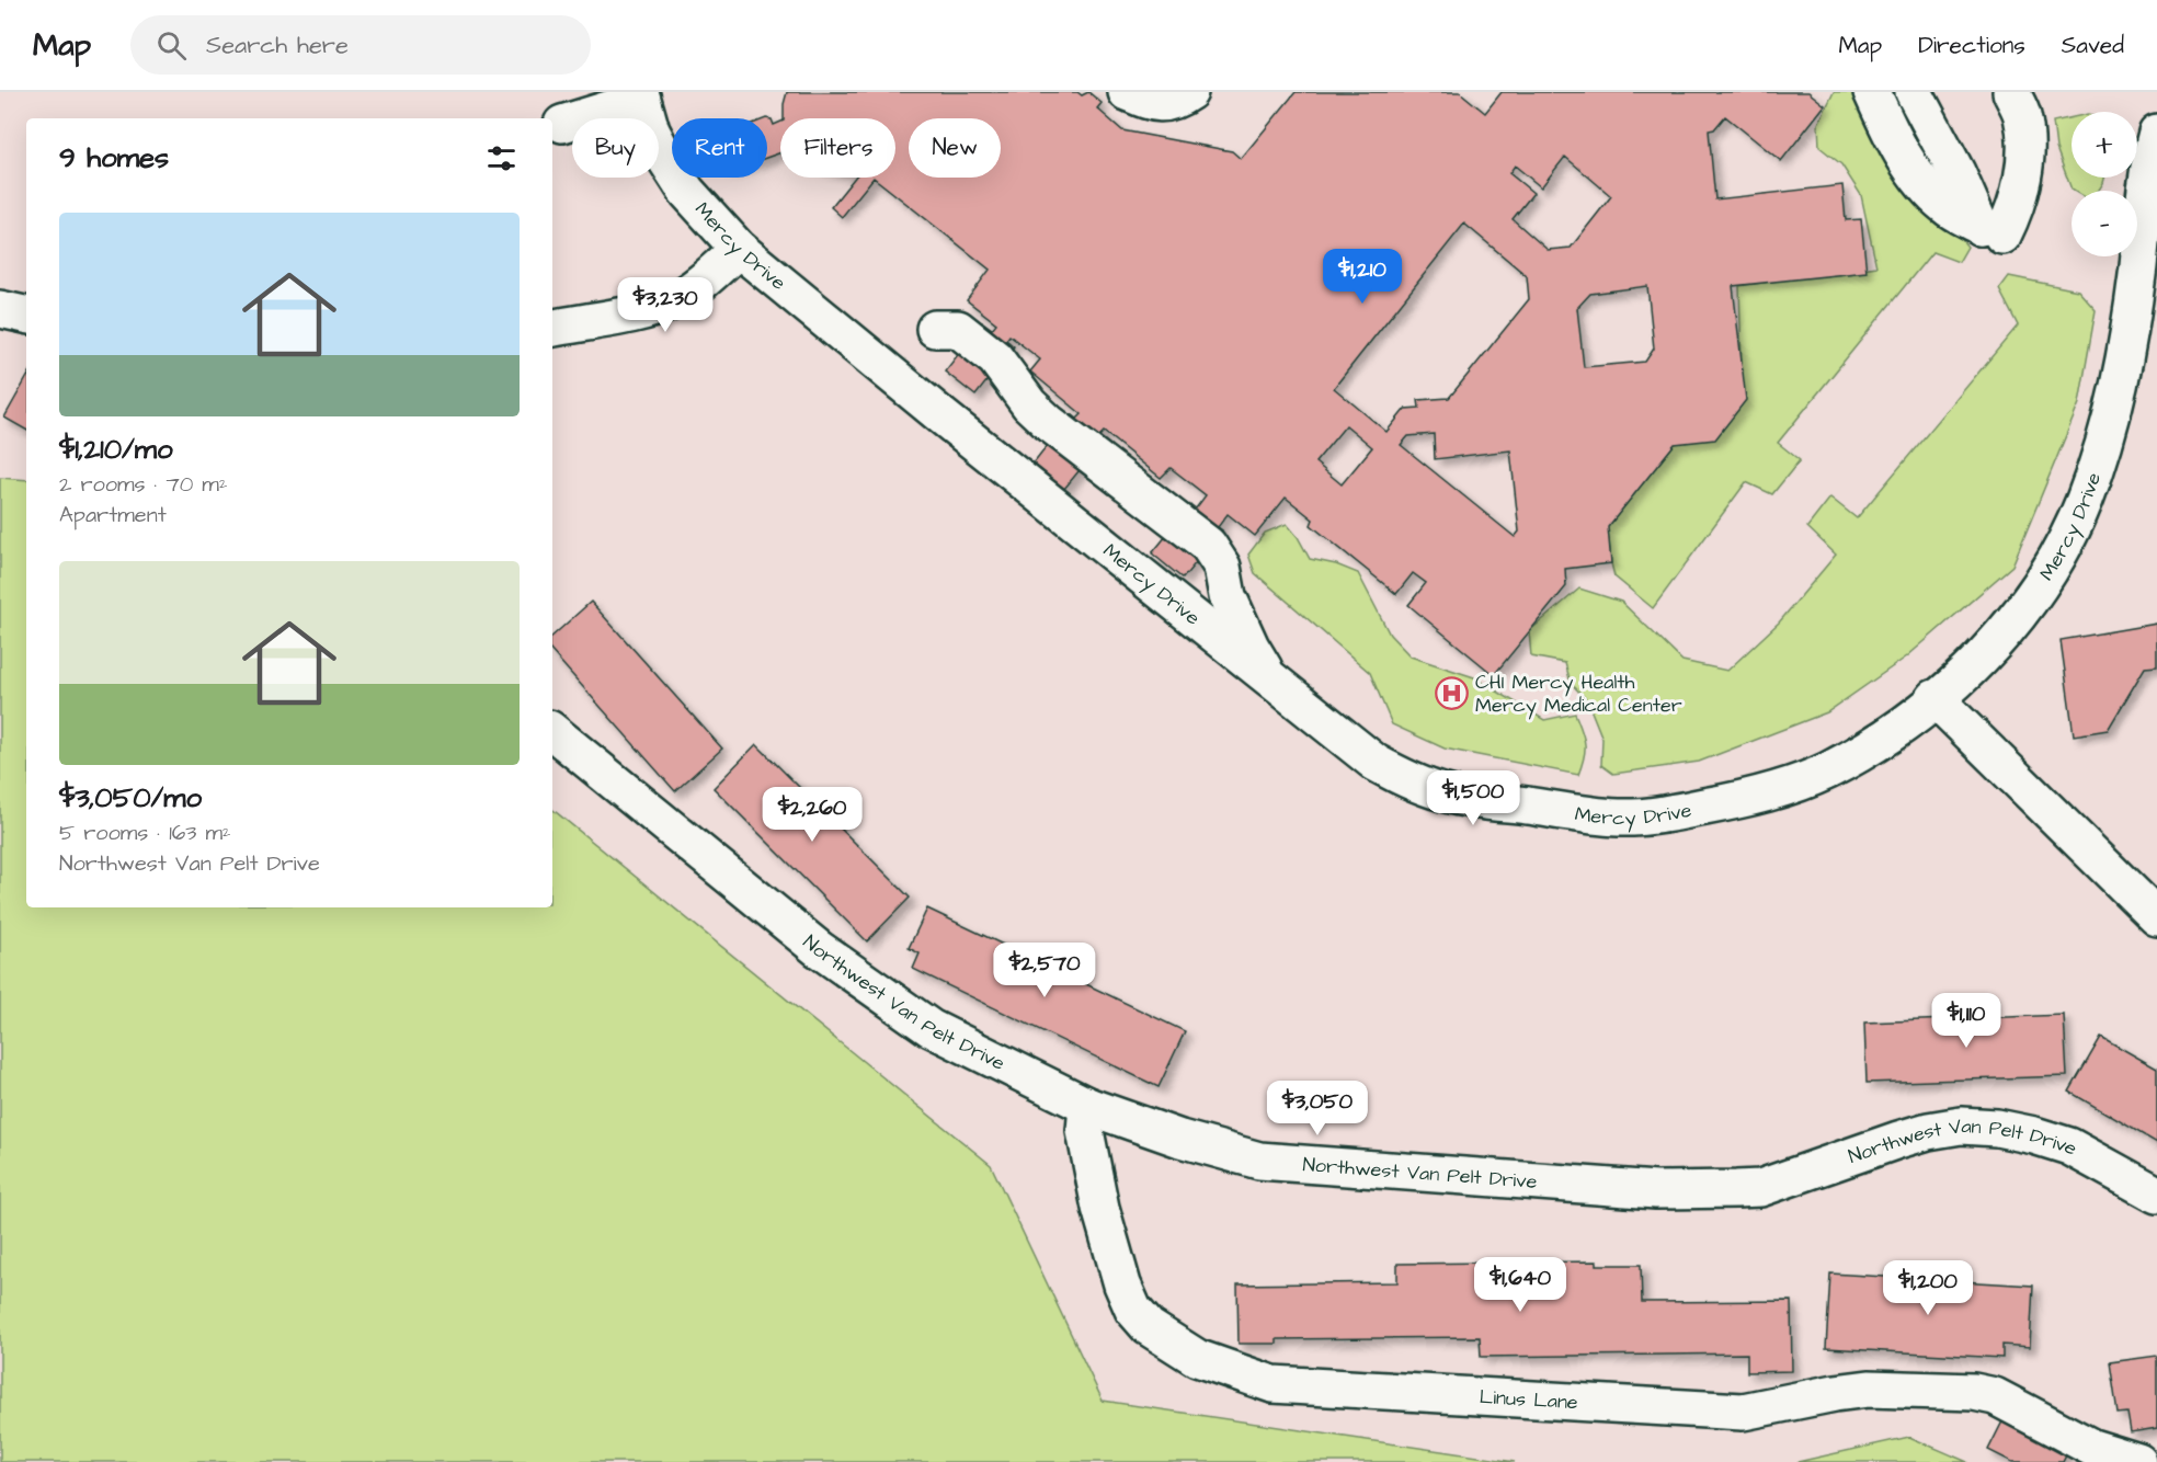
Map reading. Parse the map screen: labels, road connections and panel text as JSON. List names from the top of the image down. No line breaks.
{"streets":{"street":["Mercy Drive","Northwest Van Pelt Drive","Linus Lane"]},"crossings":[["Northwest Van Pelt Drive","Linus Lane"]],"places":{"hospital":["CHI Mercy Health Mercy Medical Center"]},"page":{"header":"Map","search":"Search here","nav":["Map","Directions","Saved"],"map_buttons":["+","−"],"chip":["Buy","Rent","Filters","New"],"heading":"9 homes","list":[{"name":"$1,210/mo","note":"2 rooms · 70 m² · Apartment"},{"name":"$3,050/mo","note":"5 rooms · 163 m² · Northwest Van Pelt Drive"}],"price":["$1,210","$3,230","$1,500","$2,260","$2,570","$1,110","$3,050","$1,640","$1,200"]}}
